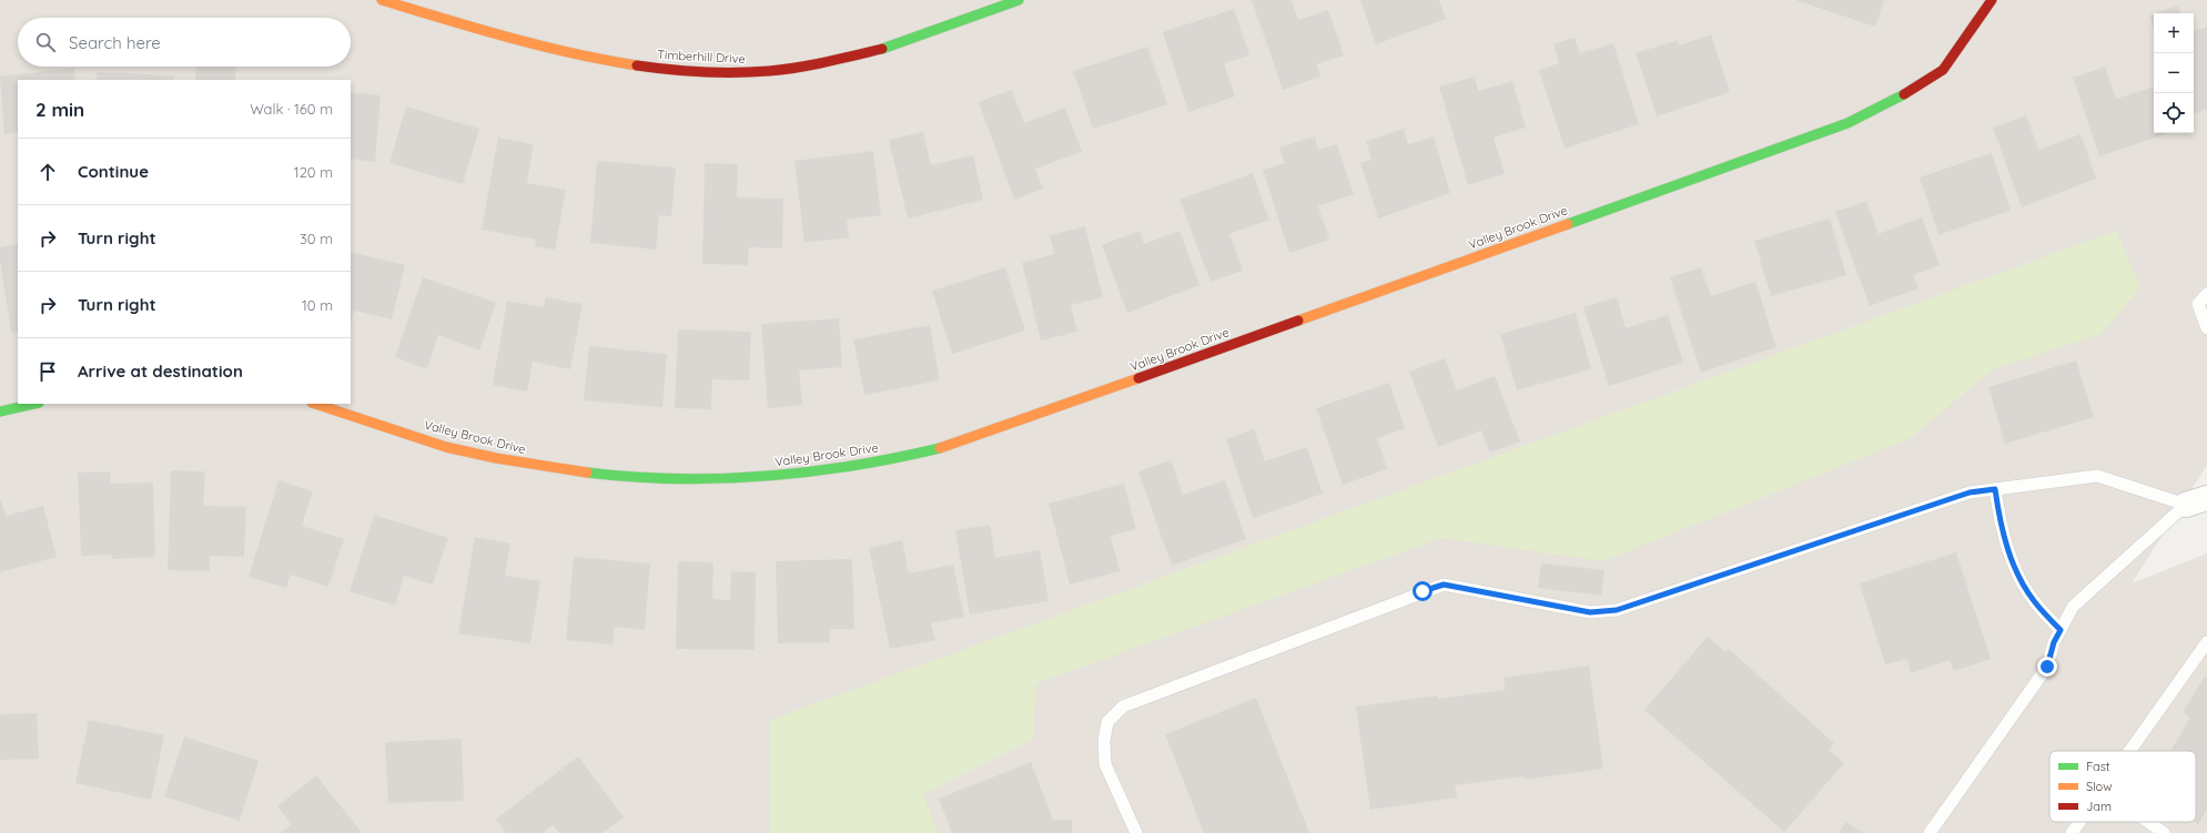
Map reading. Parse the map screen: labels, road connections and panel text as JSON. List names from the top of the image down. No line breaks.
{"streets":{"street":["Timberhill Drive","Valley Brook Drive"]},"legend":["Fast","Slow","Jam"],"page":{"map_buttons":["+","−"],"search":"Search here","heading":["2 min","Walk · 160 m"],"list":[["Continue","120 m"],["Turn right","30 m"],["Turn right","10 m"],"Arrive at destination"]}}
